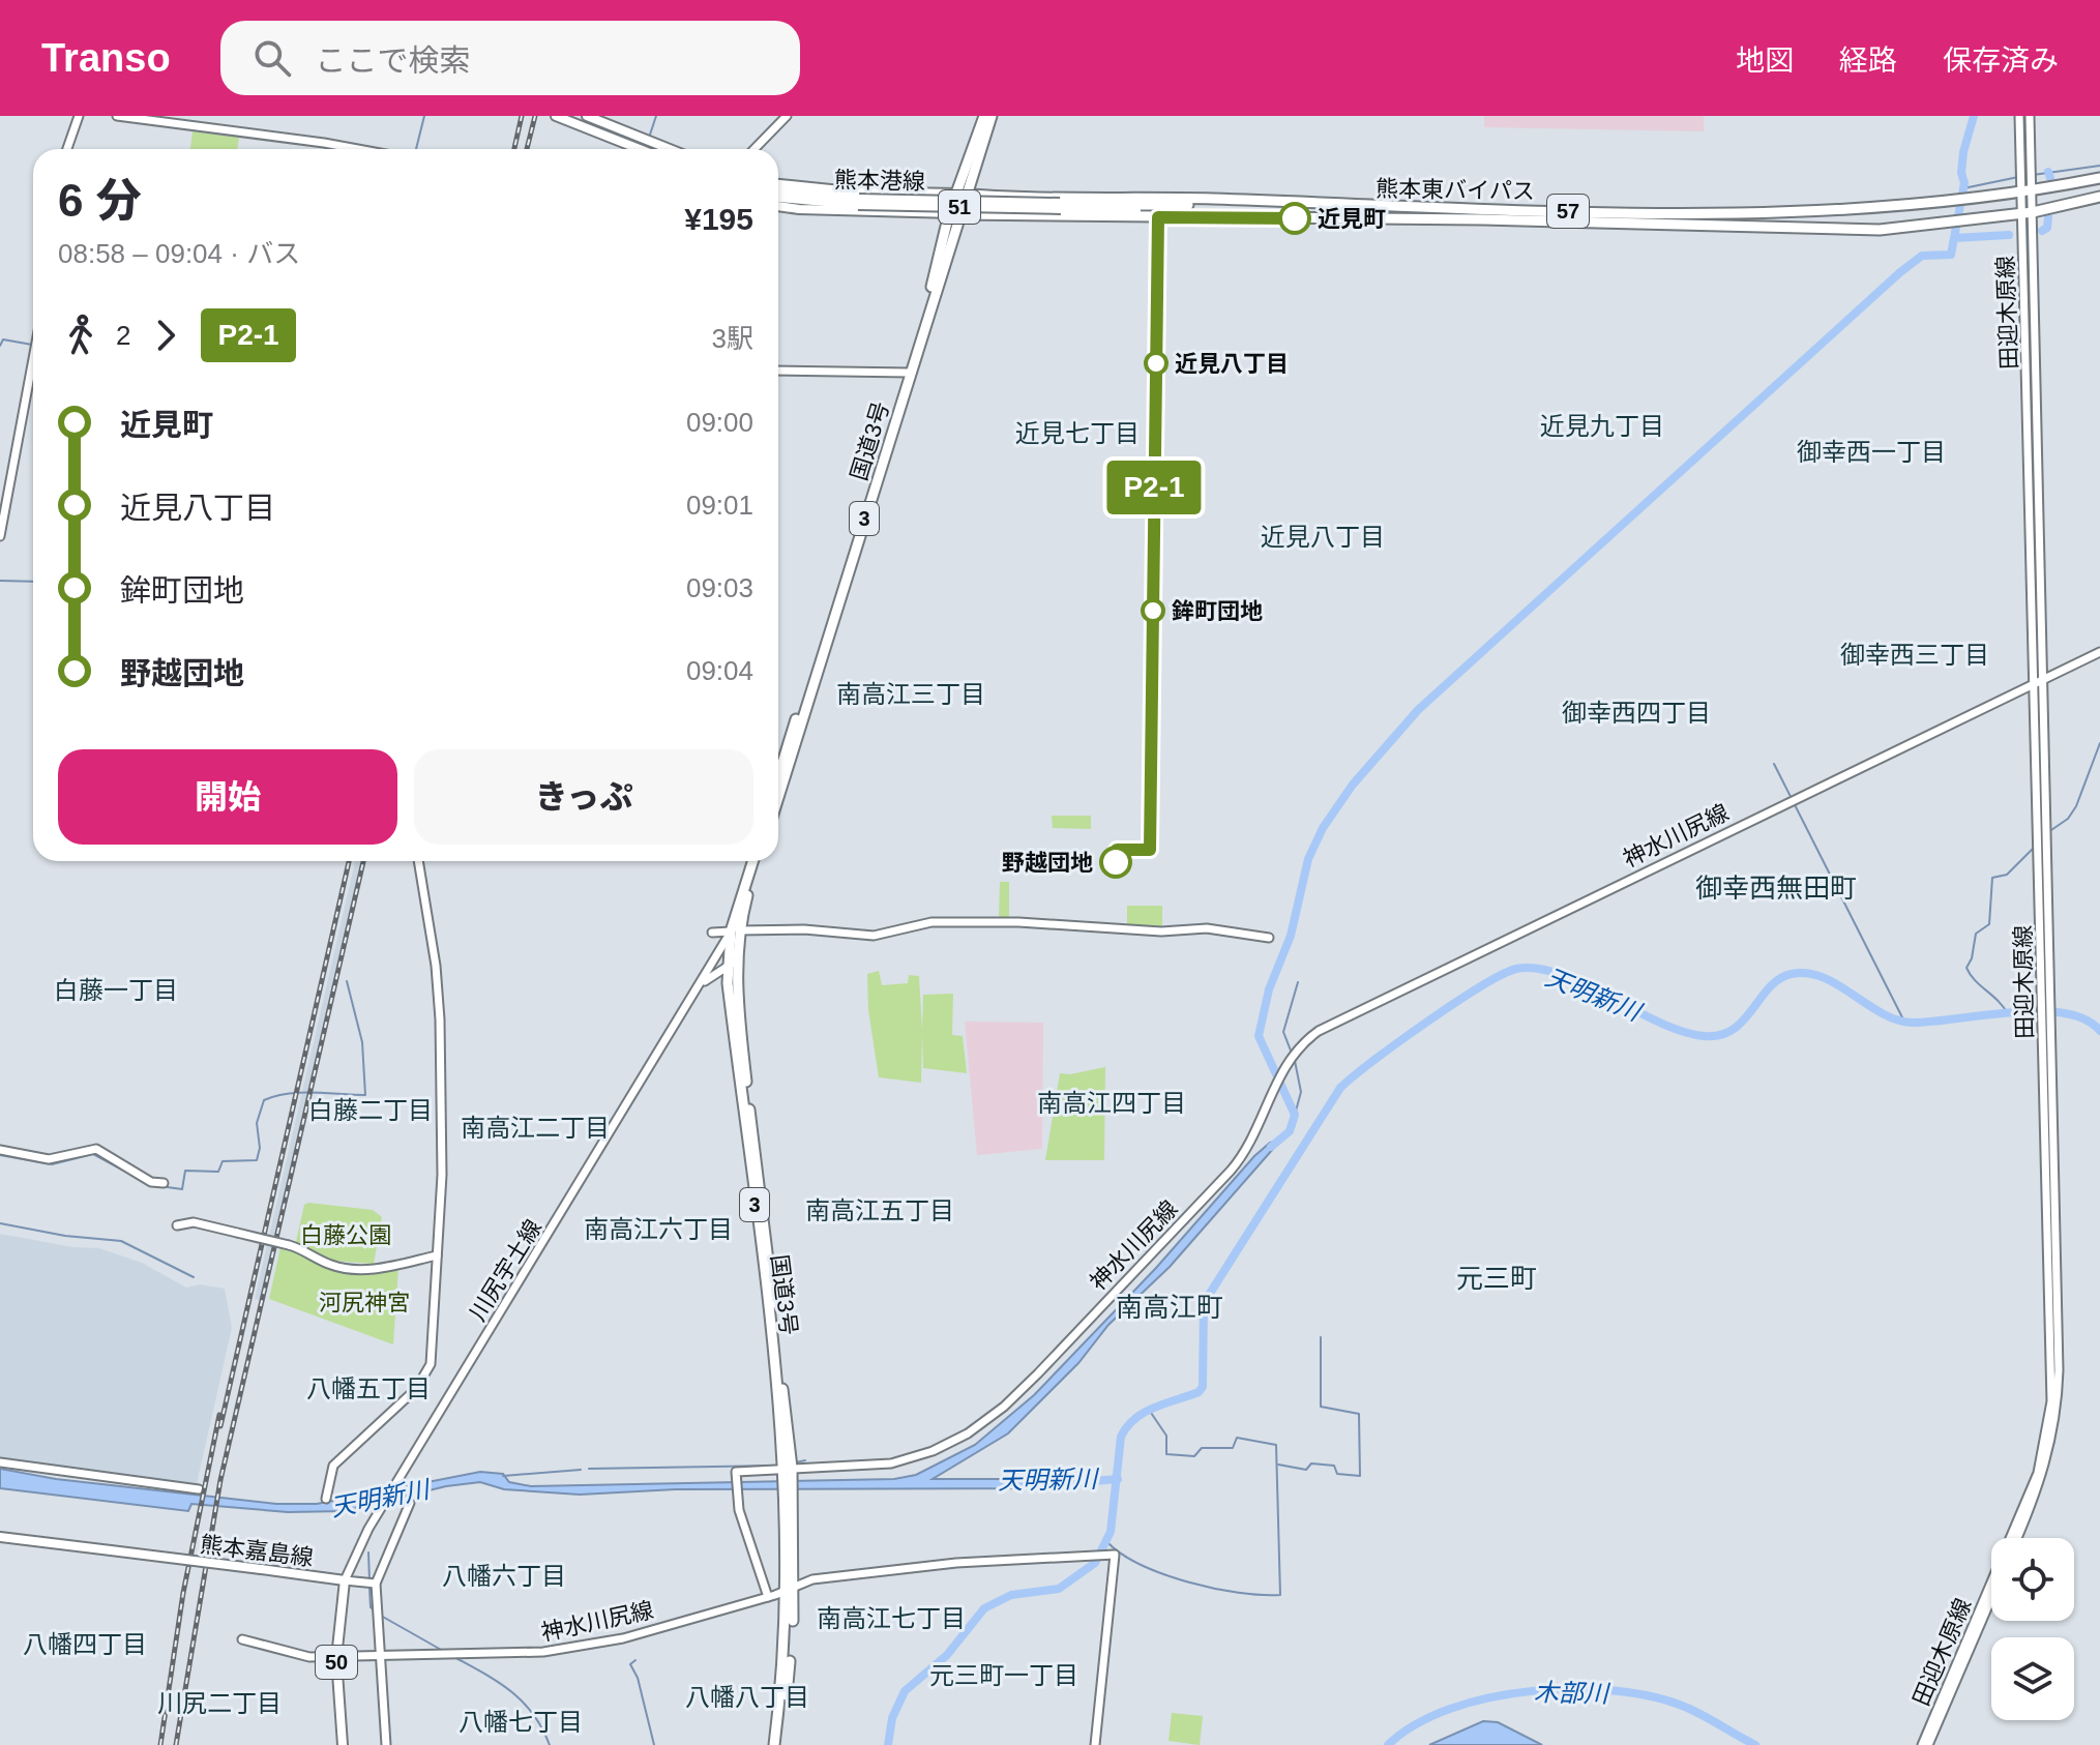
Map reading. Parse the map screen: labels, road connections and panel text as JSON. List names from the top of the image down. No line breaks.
{"streets":{"highway":["熊本東バイパス","57","国道3号","3"],"main road":["熊本港線","51","田迎木原線","神水川尻線","川尻宇土線","熊本嘉島線","50"]},"crossings":[["熊本港線","熊本東バイパス"],["熊本港線","国道3号"],["熊本東バイパス","田迎木原線"],["熊本東バイパス","国道3号"],["田迎木原線","神水川尻線"],["国道3号","神水川尻線"],["国道3号","川尻宇土線"],["神水川尻線","50"],["川尻宇土線","熊本嘉島線"],["川尻宇土線","50"],["熊本嘉島線","50"]],"districts":["近見九丁目","近見七丁目","御幸西一丁目","近見八丁目","御幸西三丁目","南高江三丁目","御幸西四丁目","御幸西無田町","白藤一丁目","南高江四丁目","白藤二丁目","南高江二丁目","南高江五丁目","南高江六丁目","元三町","南高江町","八幡五丁目","八幡六丁目","南高江七丁目","八幡四丁目","元三町一丁目","八幡八丁目","川尻二丁目","八幡七丁目"],"water":["天明新川","木部川"],"parks":["白藤公園","河尻神宮"],"places":["近見町","近見八丁目","鉾町団地","野越団地"],"lines":["bus line P2-1"],"page":{"header":"Transo","search":"ここで検索","nav":["地図","経路","保存済み"],"on_map":"P2-1","heading":["6 分","08:58 – 09:04 · バス","¥195"],"legs":["2","P2-1","3駅"],"list":[{"name":"近見町","value":"09:00"},{"name":"近見八丁目","value":"09:01"},{"name":"鉾町団地","value":"09:03"},{"name":"野越団地","value":"09:04"}],"buttons":["開始","きっぷ"]}}
